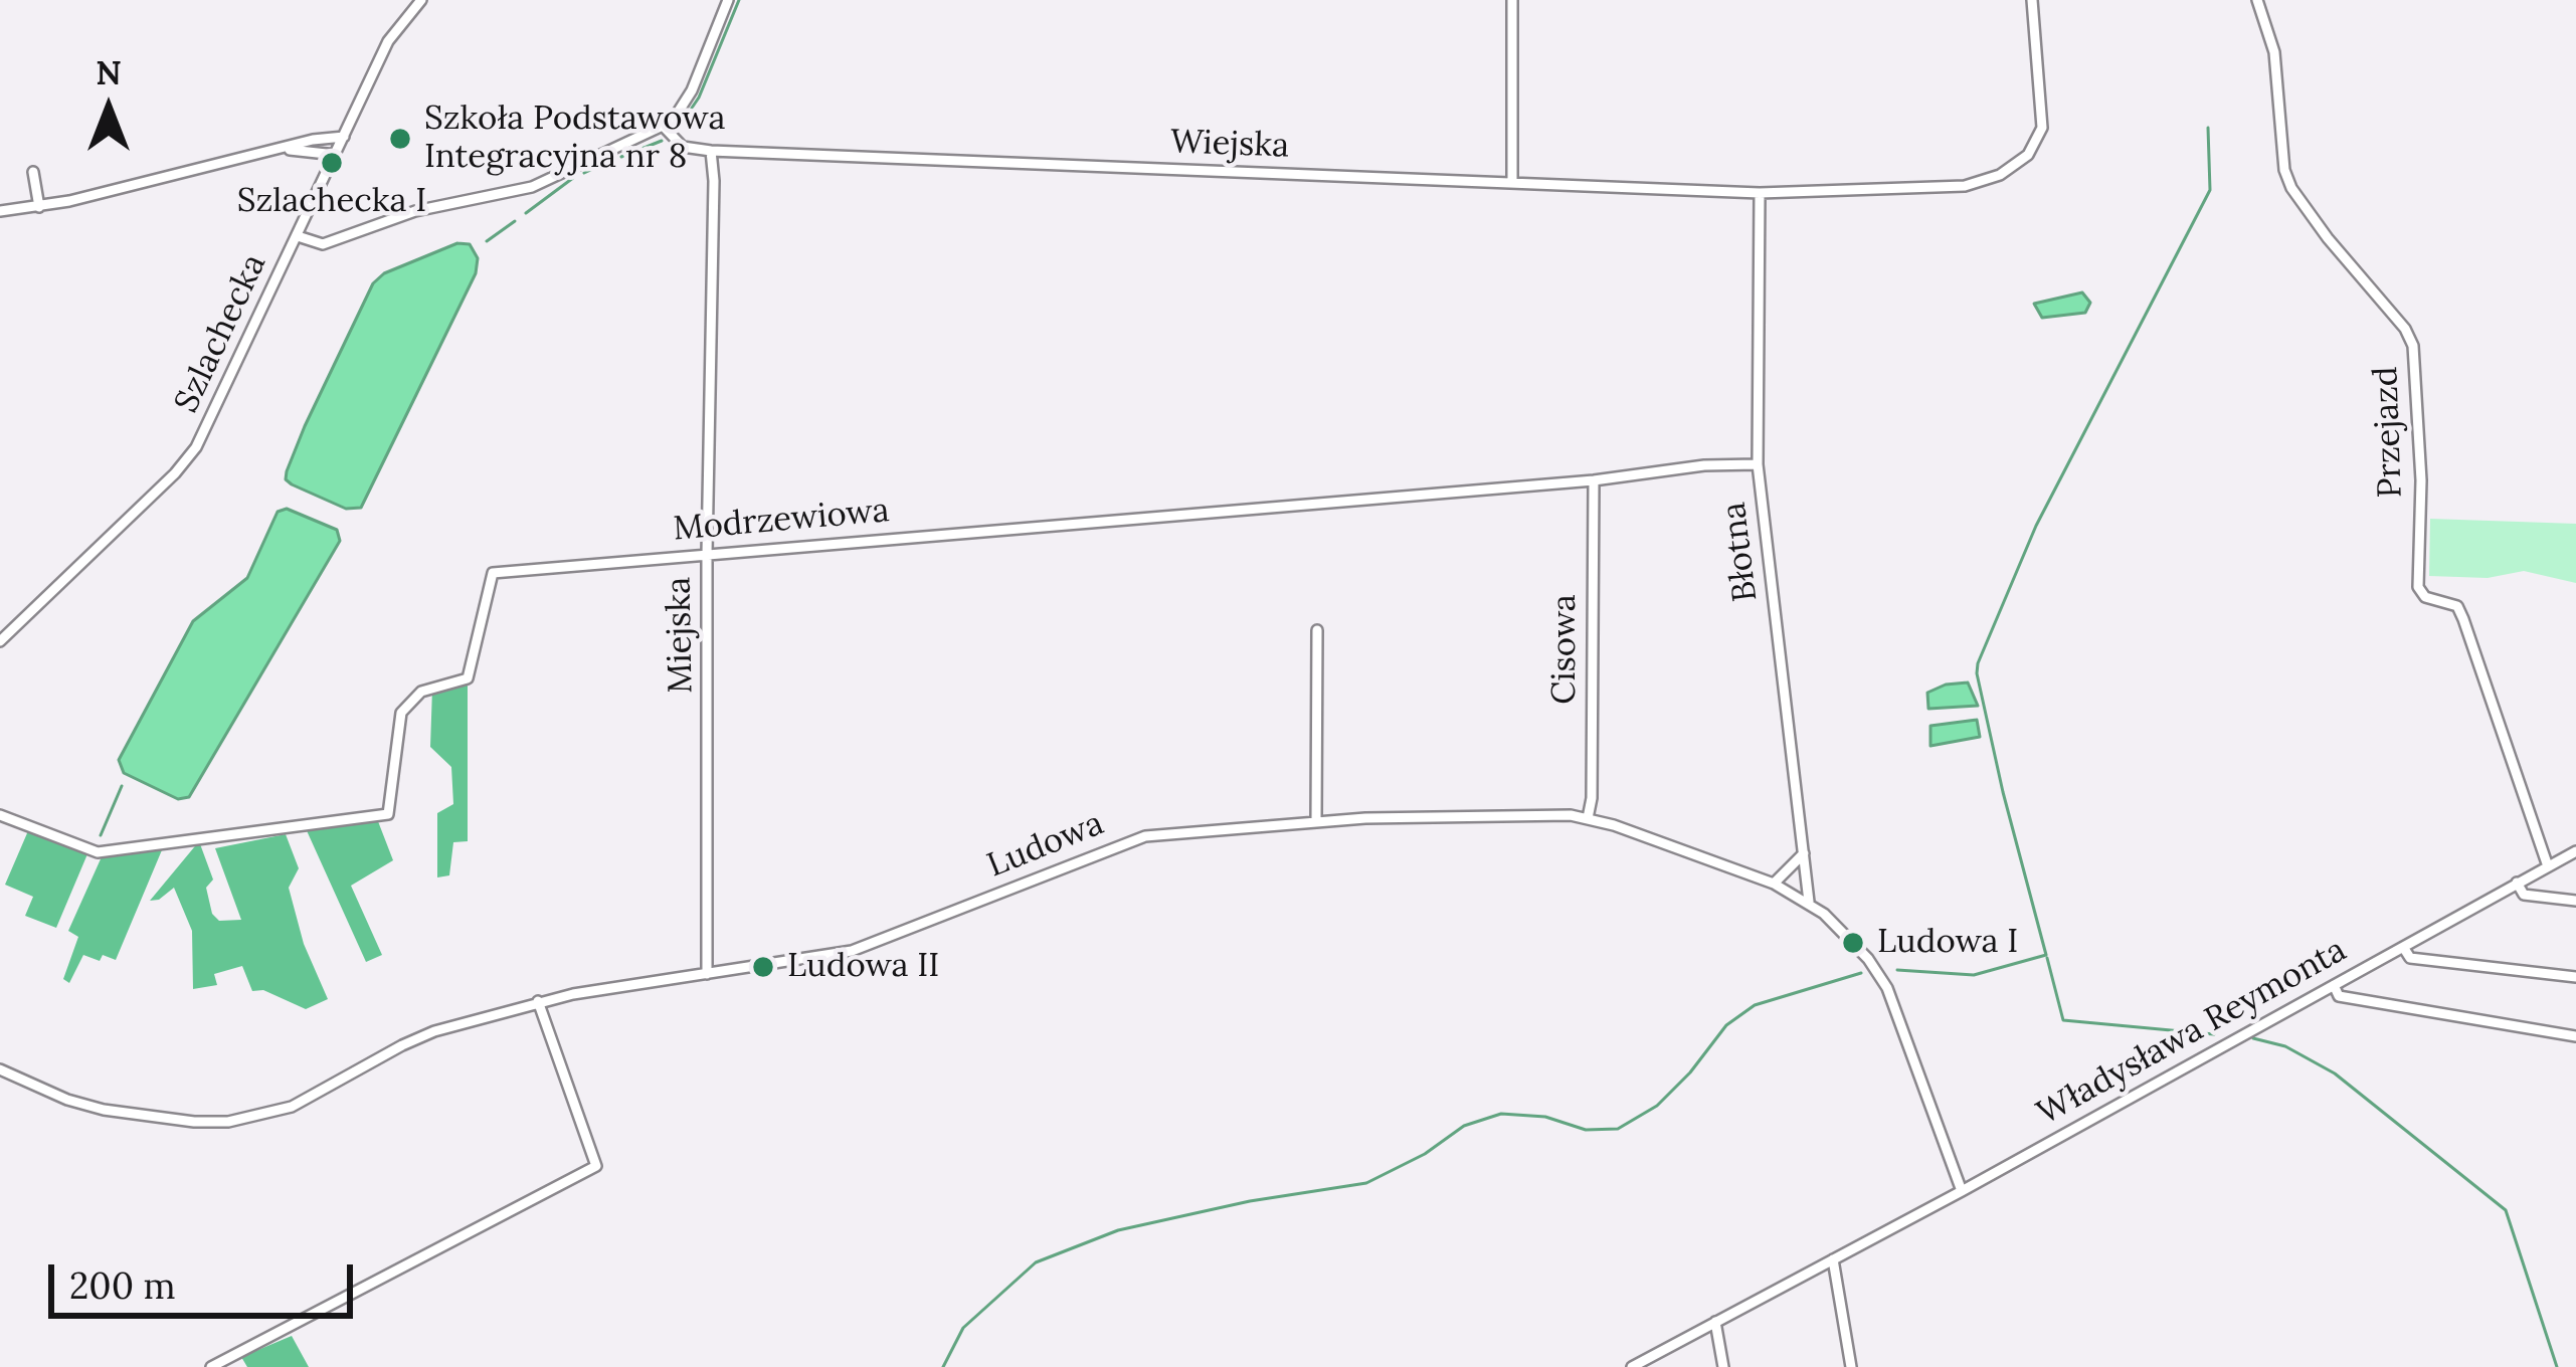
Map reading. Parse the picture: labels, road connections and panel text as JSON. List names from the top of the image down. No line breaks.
{"streets":{"street":["Wiejska","Szlachecka","Przejazd","Modrzewiowa","Błotna","Miejska","Cisowa","Ludowa","Władysława Reymonta"]},"crossings":[["Wiejska","Błotna"],["Wiejska","Miejska"],["Przejazd","Władysława Reymonta"],["Modrzewiowa","Błotna"],["Modrzewiowa","Miejska"],["Modrzewiowa","Cisowa"],["Błotna","Ludowa"],["Miejska","Ludowa"],["Cisowa","Ludowa"],["Ludowa","Władysława Reymonta"]],"places":["Szkoła Podstawowa Integracyjna nr 8","Szlachecka I","Ludowa I","Ludowa II"],"scale_bar":"200 m","north":"top"}
